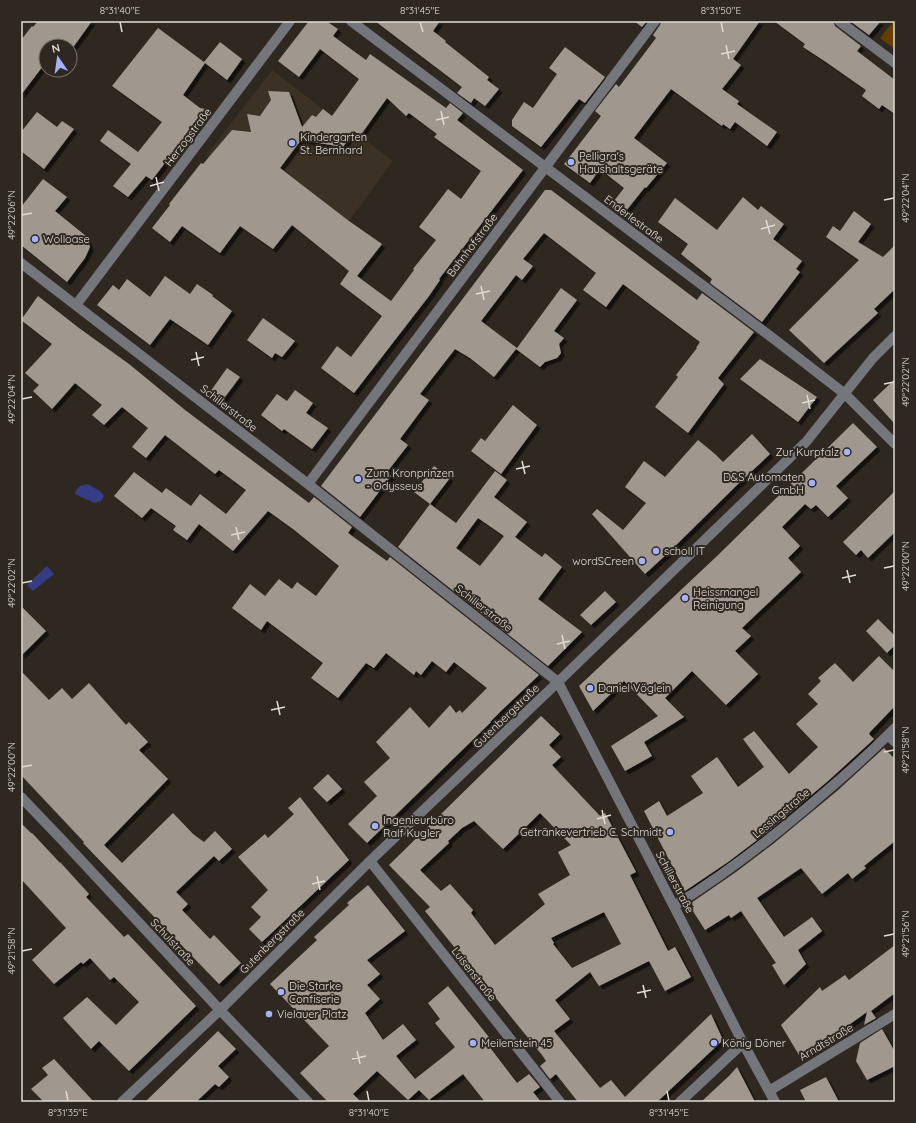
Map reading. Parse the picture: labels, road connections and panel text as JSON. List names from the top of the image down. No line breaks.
{"streets":{"street":["Herzogstraße","Enderlestraße","Bahnhofstraße","Schillerstraße","Gutenbergstraße","Lessingstraße","Schulstraße","Luisenstraße","Arndtstraße"]},"crossings":[["Herzogstraße","Schillerstraße"],["Enderlestraße","Bahnhofstraße"],["Enderlestraße","Gutenbergstraße"],["Bahnhofstraße","Schillerstraße"],["Schillerstraße","Gutenbergstraße"],["Schillerstraße","Lessingstraße"],["Schillerstraße","Arndtstraße"],["Gutenbergstraße","Schulstraße"],["Gutenbergstraße","Luisenstraße"]],"places":["Kindergarten St. Bernhard","Pelligra's Haushaltsgeräte","Wolloase","Zur Kurpfalz","Zum Kronprinzen - Odysseus","D&S Automaten GmbH","scholl IT","wordSCreen","Heissmangel Reinigung","Daniel Vöglein","Ingenieurbüro Ralf Kugler","Getränkevertrieb C. Schmidt","Die Starke Confiserie","Vielauer Platz","Meilenstein 45","König Döner"],"north":"top","coordinates":["8°31'40\"E","8°31'45\"E","8°31'50\"E","49°22'04\"N","49°22'06\"N","49°22'02\"N","49°22'00\"N","49°21'58\"N","49°21'56\"N","8°31'35\"E"]}
